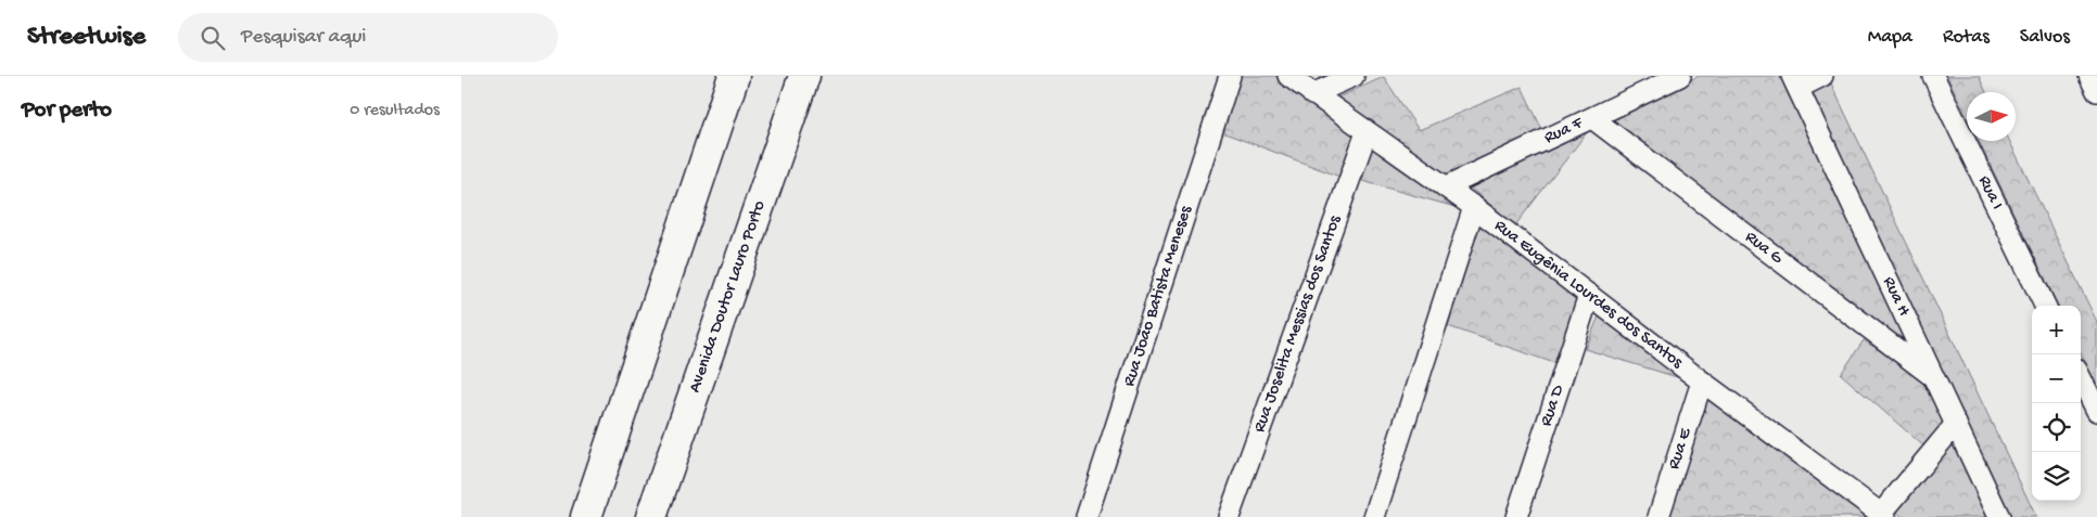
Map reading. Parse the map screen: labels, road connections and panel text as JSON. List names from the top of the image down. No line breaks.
{"streets":{"main road":["Avenida Doutor Lauro Porto"],"street":["Rua F","Rua I","Rua G","Rua Eugênia Lourdes dos Santos","Rua H","Rua João Batista Meneses","Rua Joselita Messias dos Santos","Rua D","Rua E"]},"crossings":[["Rua F","Rua G"],["Rua F","Rua Eugênia Lourdes dos Santos"],["Rua G","Rua H"],["Rua Eugênia Lourdes dos Santos","Rua Joselita Messias dos Santos"],["Rua Eugênia Lourdes dos Santos","Rua D"],["Rua Eugênia Lourdes dos Santos","Rua E"]],"north":"right","page":{"header":"Streetwise","search":"Pesquisar aqui","nav":["Mapa","Rotas","Salvos"],"heading":["Por perto","0 resultados"],"map_buttons":["+","−"]}}
